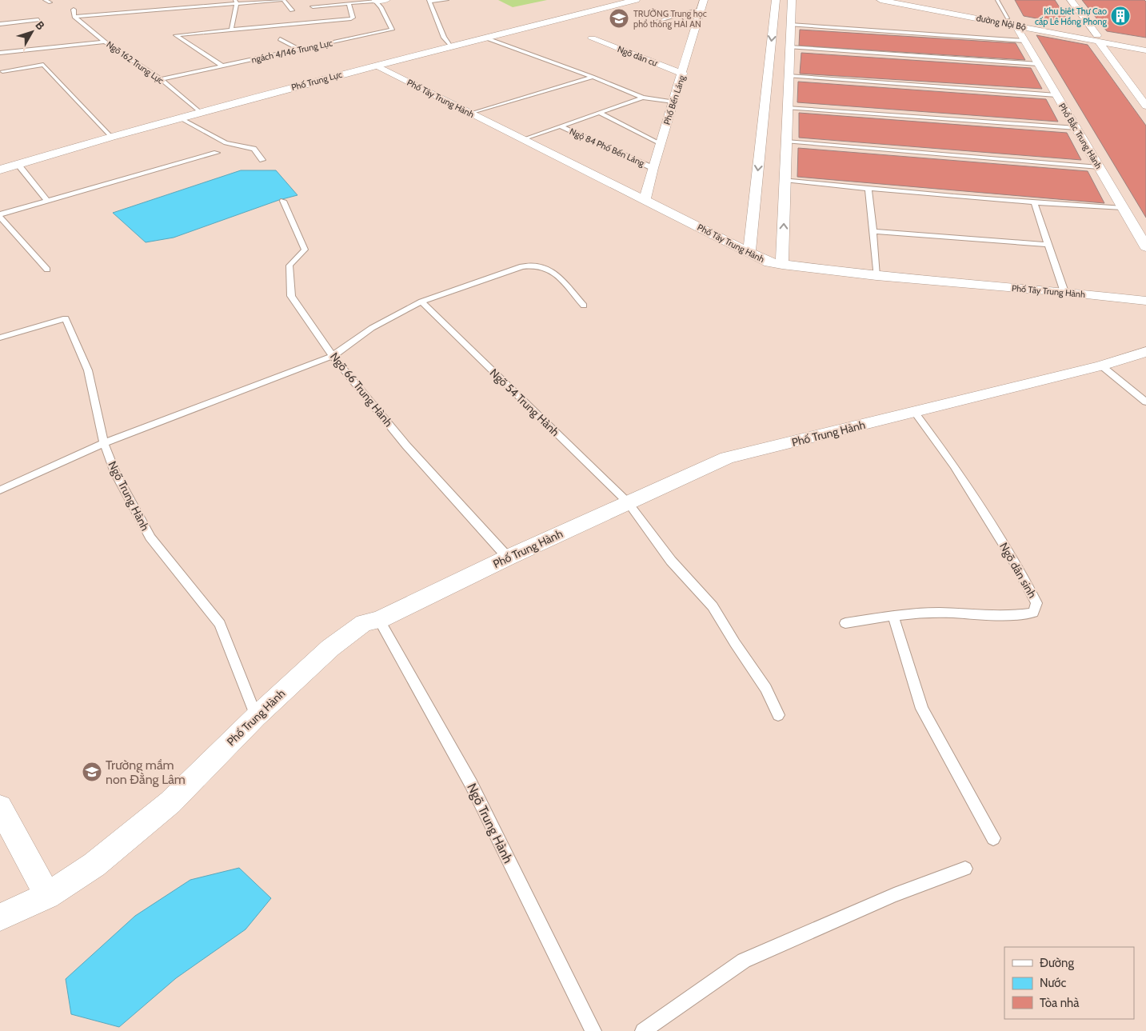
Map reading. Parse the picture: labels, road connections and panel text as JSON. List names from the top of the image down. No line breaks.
{"streets":{"street":["đường Nội Bộ","Ngõ dân cư","Phố Trung Lực","Phố Tây Trung Hành","Phố Bến Láng","Phố Bắc Trung Hành","Phố Trung Hành"],"lane":["ngách 4/146 Trung Lực","Ngõ 162 Trung Lực","Ngộ 84 Phố Bến Lảng","Ngõ 66 Trung Hành","Ngõ 54 Trung Hành","Ngõ Trung Hành","Ngõ dân sinh"]},"crossings":[["đường Nội Bộ","Phố Bắc Trung Hành"],["ngách 4/146 Trung Lực","Ngõ 162 Trung Lực"],["Ngõ dân cư","Phố Bến Láng"],["Ngõ 162 Trung Lực","Phố Trung Lực"],["Phố Trung Lực","Phố Tây Trung Hành"],["Phố Tây Trung Hành","Phố Bến Láng"],["Phố Bến Láng","Ngộ 84 Phố Bến Lảng"],["Ngõ 66 Trung Hành","Phố Trung Hành"],["Ngõ 54 Trung Hành","Phố Trung Hành"],["Phố Trung Hành","Ngõ Trung Hành"],["Phố Trung Hành","Ngõ dân sinh"]],"places":{"building":["Khu biệt Thự Cao cấp Lê Hồng Phong"],"school or university":["TRƯỜNG Trung học phổ thông HẢI AN","Trường mầm non Đằng Lâm"]},"legend":["Đường","Nước","Tòa nhà"],"north":"top right"}
